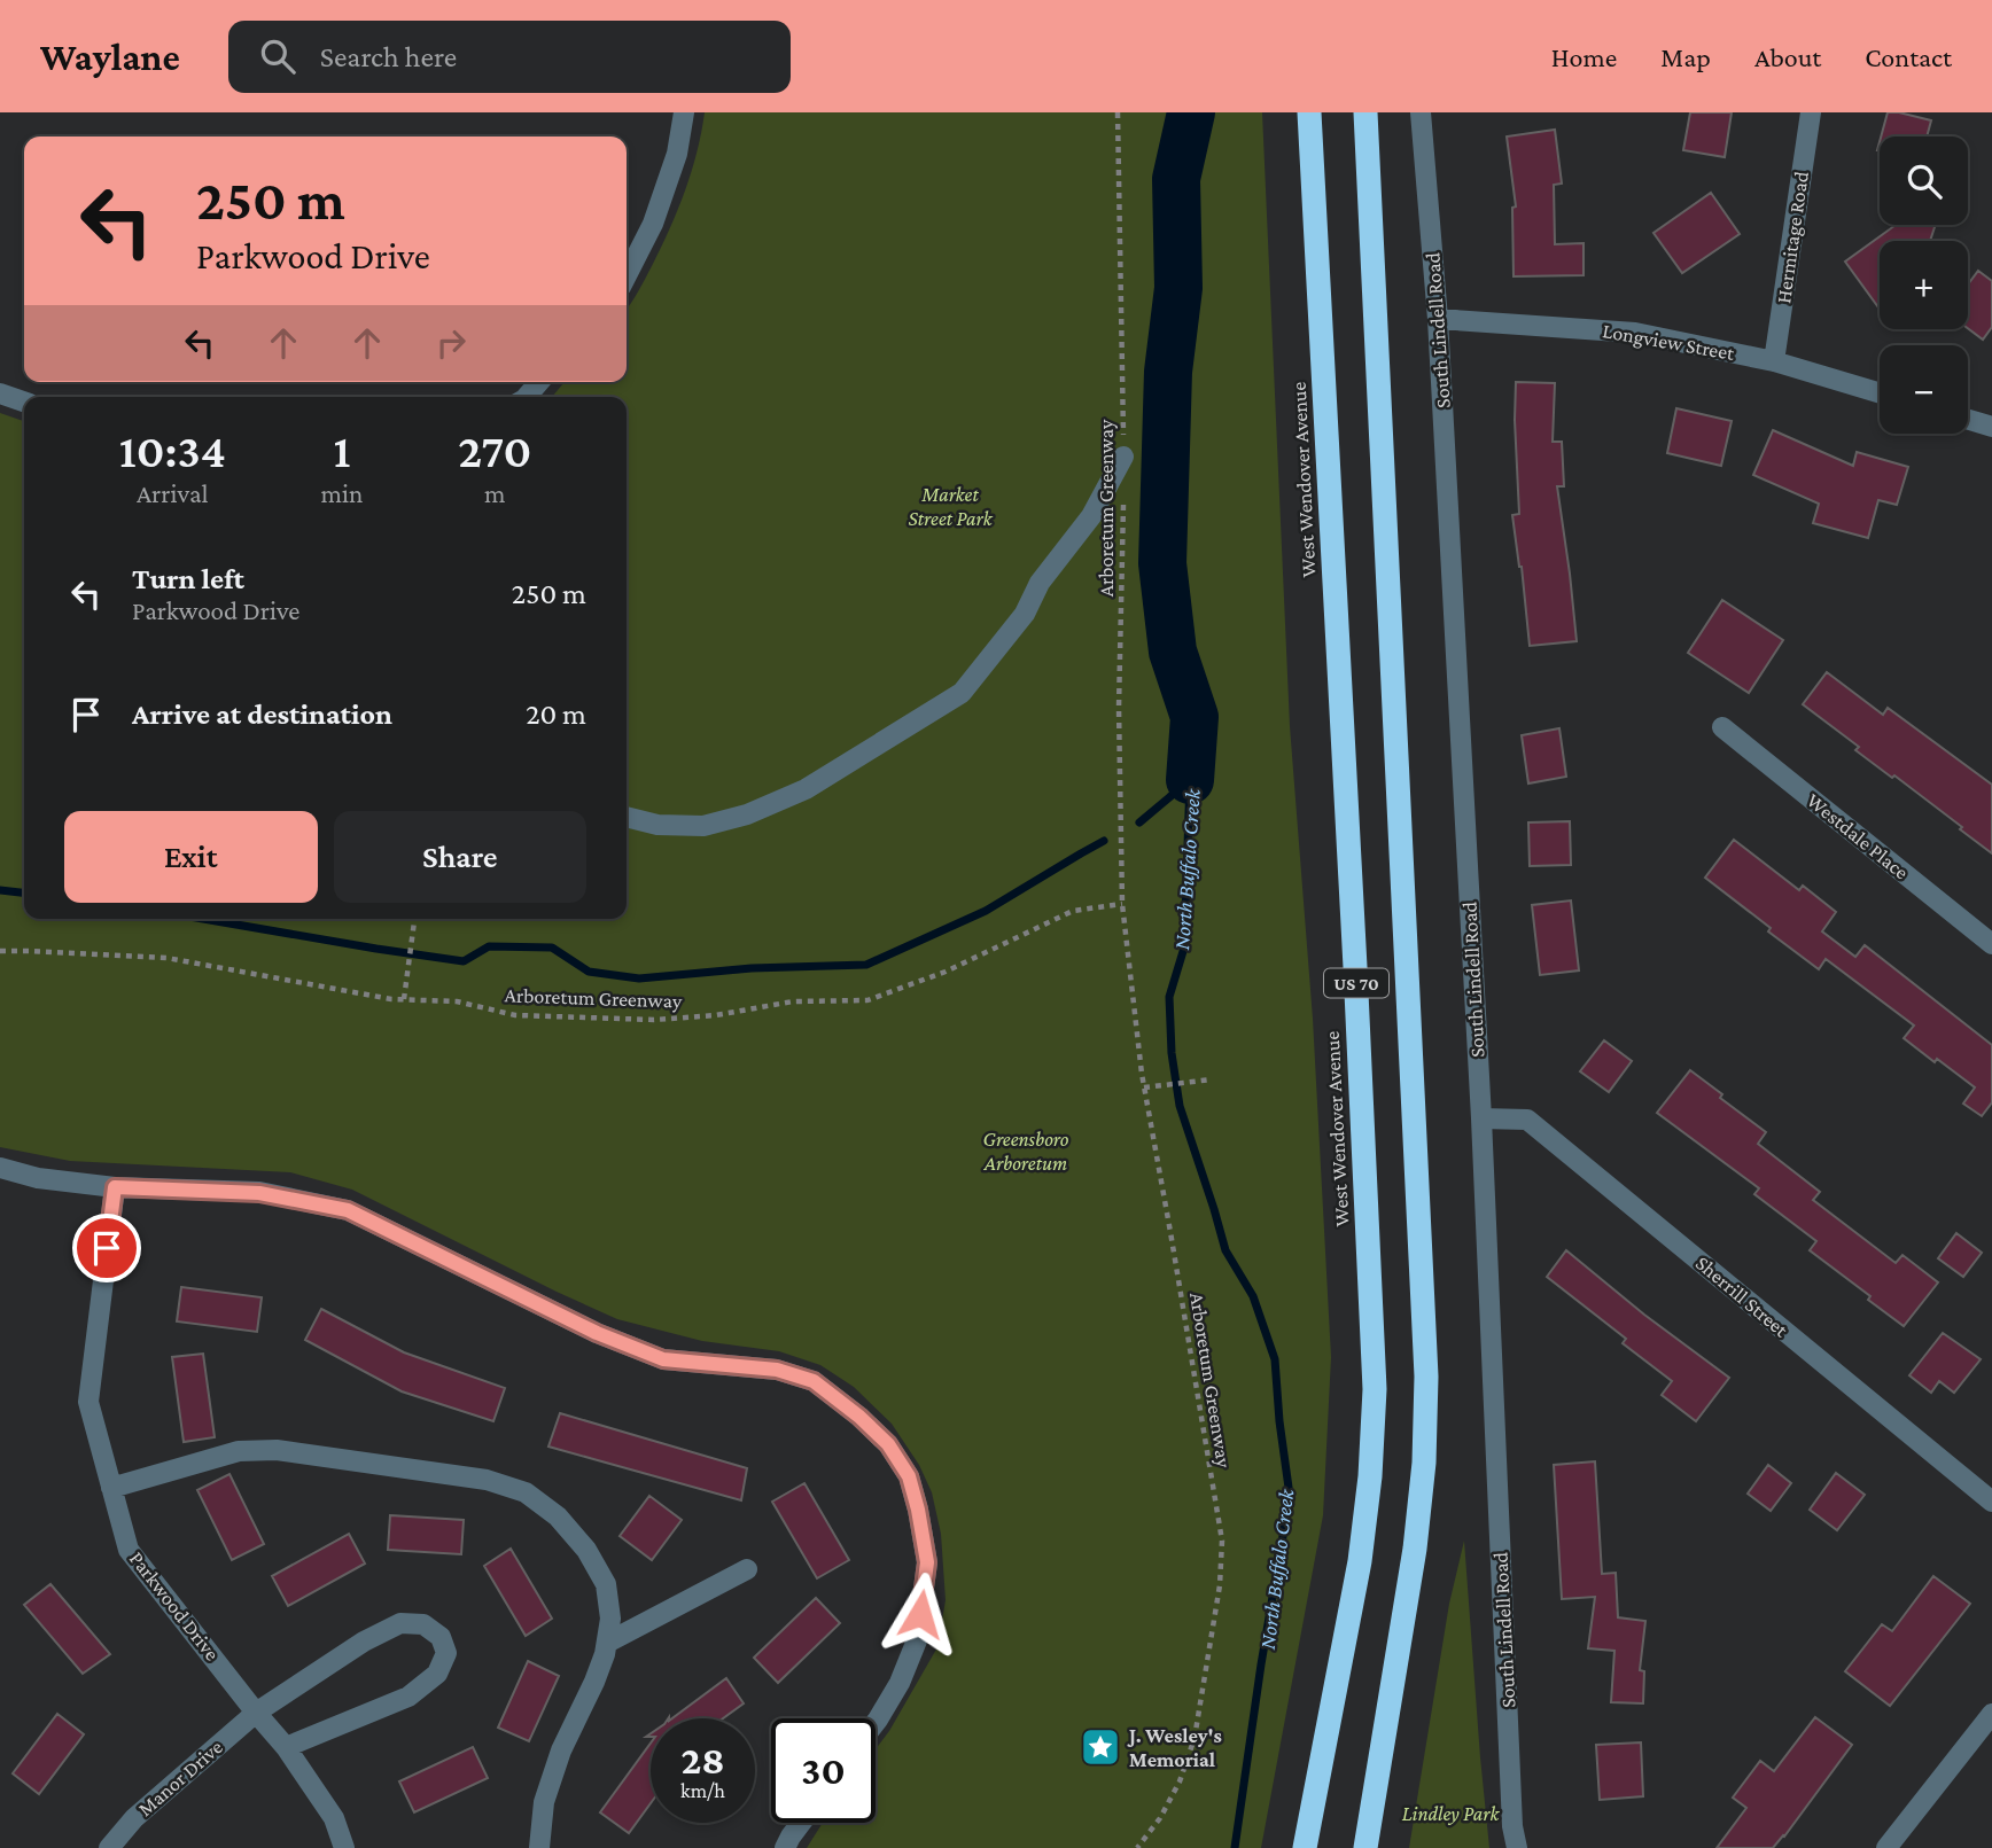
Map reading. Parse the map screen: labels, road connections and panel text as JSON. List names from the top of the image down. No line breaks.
{"streets":{"highway":["West Wendover Avenue","US 70"],"street":["Hermitage Road","South Lindell Road","Longview Street","Westdale Place","Sherrill Street","Parkwood Drive","Manor Drive"],"path":["Arboretum Greenway"]},"crossings":[["Hermitage Road","Longview Street"],["South Lindell Road","Longview Street"],["South Lindell Road","Sherrill Street"],["Parkwood Drive","Manor Drive"]],"water":["North Buffalo Creek"],"parks":["Market Street Park","Greensboro Arboretum","Lindley Park"],"places":{"place":["J. Wesley's Memorial"]},"page":{"header":"Waylane","search":"Search here","nav":["Home","Map","About","Contact"],"map_buttons":["+","−"],"turn":["250 m","Parkwood Drive"],"eta":["10:34","Arrival","1","min","270","m"],"list":[{"name":"Turn left","note":"Parkwood Drive","value":"250 m"},{"name":"Arrive at destination","value":"20 m"}],"buttons":["Exit","Share"],"speed":"28 km/h","limit":"30"}}
